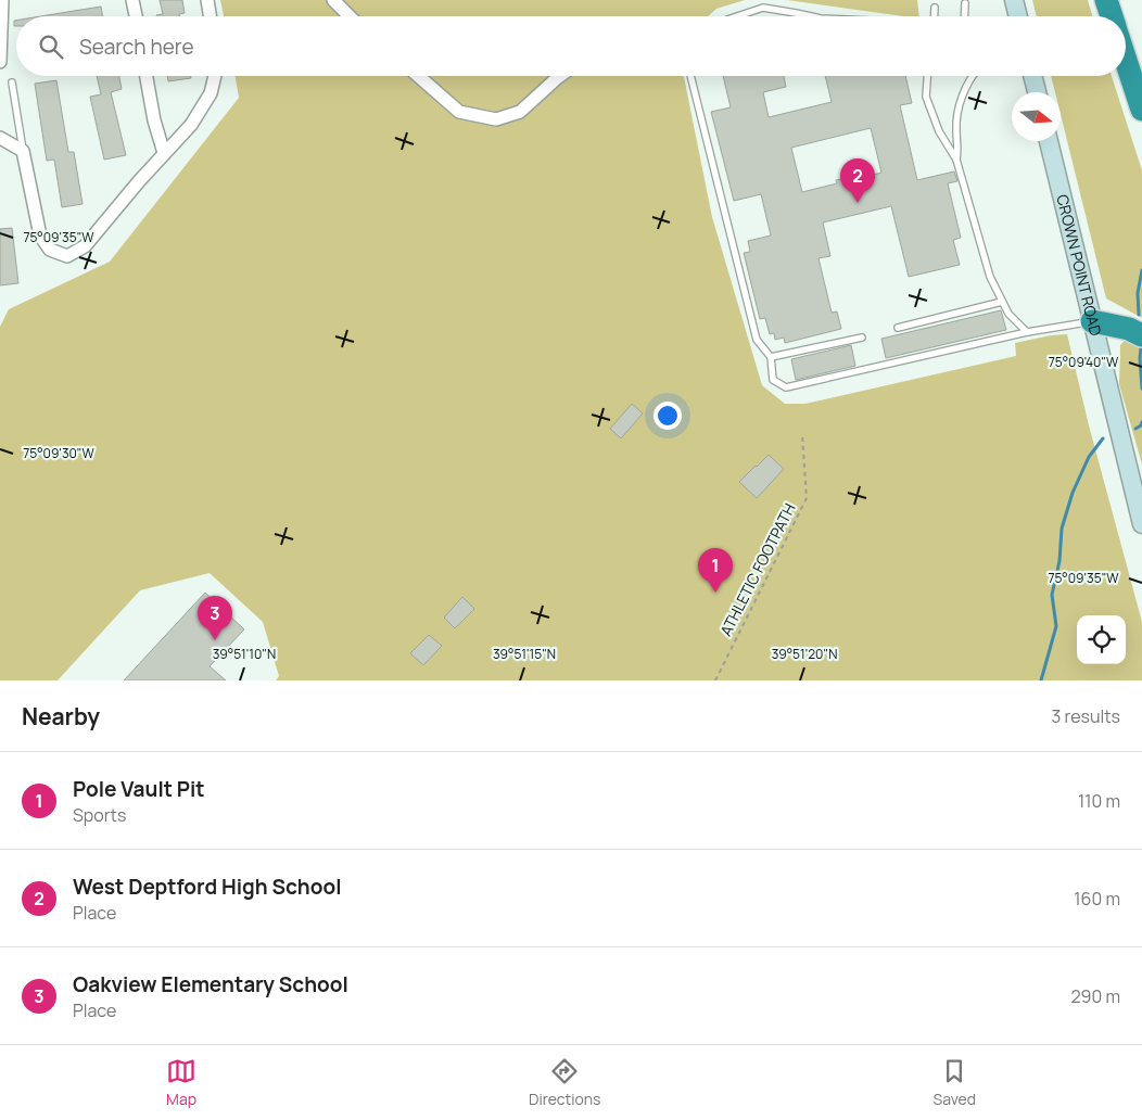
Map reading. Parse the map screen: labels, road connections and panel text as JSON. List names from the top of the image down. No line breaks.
{"streets":{"main road":["CROWN POINT ROAD"],"path":["ATHLETIC FOOTPATH"]},"north":"right","page":{"search":"Search here","pins":["2","1","3"],"heading":["Nearby","3 results"],"list":[{"mark":"1","name":"Pole Vault Pit","note":"Sports","value":"110 m"},{"mark":"2","name":"West Deptford High School","note":"Place","value":"160 m"},{"mark":"3","name":"Oakview Elementary School","note":"Place","value":"290 m"}],"nav":["Map","Directions","Saved"]},"coordinates":["75°09'35\"W","75°09'40\"W","75°09'30\"W","39°51'10\"N","39°51'15\"N","39°51'20\"N"]}
